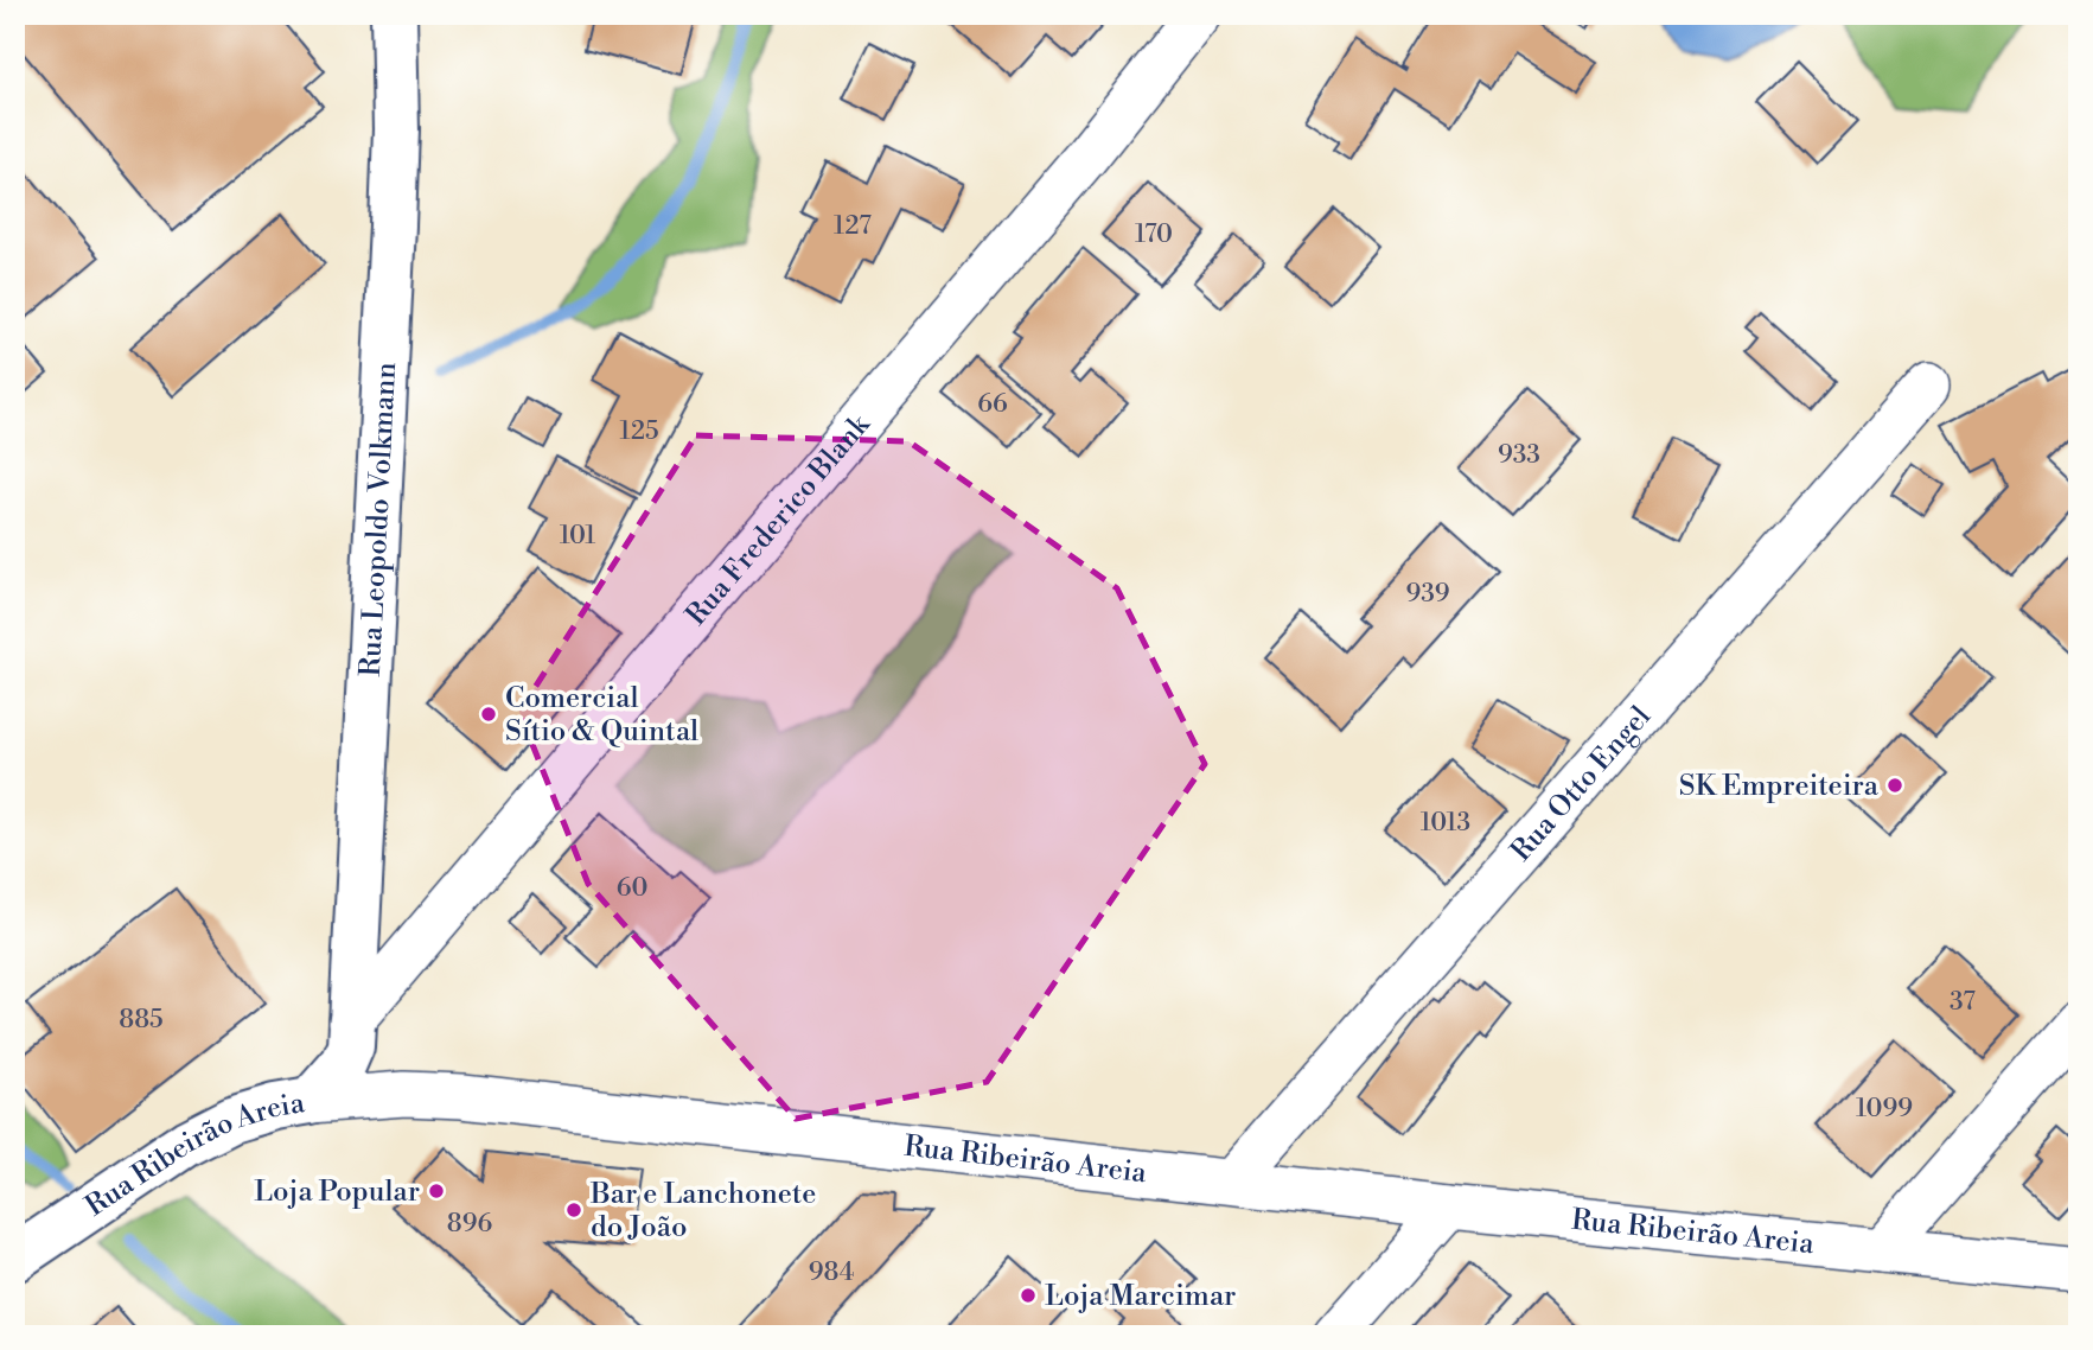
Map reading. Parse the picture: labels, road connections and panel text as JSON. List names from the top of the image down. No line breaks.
{"streets":{"street":["Rua Leopoldo Volkmann","Rua Frederico Blank","Rua Otto Engel","Rua Ribeirão Areia"]},"crossings":[["Rua Leopoldo Volkmann","Rua Frederico Blank"],["Rua Otto Engel","Rua Ribeirão Areia"]],"places":["Comercial Sítio & Quintal","SK Empreiteira","Loja Popular","Bar e Lanchonete do João","Loja Marcimar"],"house_numbers":["127","170","66","125","933","101","939","1013","60","37","885","1099","896","984"]}
